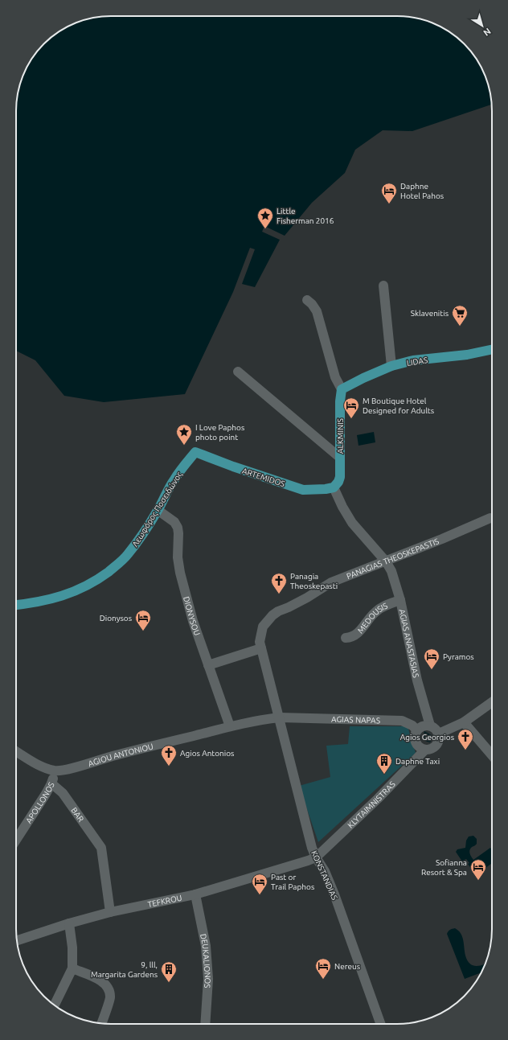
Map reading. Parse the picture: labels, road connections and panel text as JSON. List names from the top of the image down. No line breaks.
{"streets":{"main road":["LIDAS","ALKMINIS","ARTEMIDOS","Λεωφόρος Ποσειδώνος"],"street":["PANAGIAS THEOSKEPASTIS","DIONYSOU","MEDOUSIS","AGIAS ANASTASIAS","AGIAS NAPAS","AGIOU ANTONIOU","APOLLONOS","KLYTAIMNISTRAS","BAR","KONSTANDIAS","TEFKROU","DEUKALIONOS"]},"crossings":[["LIDAS","ALKMINIS"],["ALKMINIS","ARTEMIDOS"],["ARTEMIDOS","Λεωφόρος Ποσειδώνος"],["Λεωφόρος Ποσειδώνος","DIONYSOU"],["PANAGIAS THEOSKEPASTIS","AGIAS ANASTASIAS"],["PANAGIAS THEOSKEPASTIS","AGIOU ANTONIOU"],["PANAGIAS THEOSKEPASTIS","KONSTANDIAS"],["DIONYSOU","AGIOU ANTONIOU"],["MEDOUSIS","AGIAS ANASTASIAS"],["AGIAS ANASTASIAS","AGIAS NAPAS"],["AGIAS ANASTASIAS","KLYTAIMNISTRAS"],["AGIAS NAPAS","AGIOU ANTONIOU"],["AGIAS NAPAS","KLYTAIMNISTRAS"],["AGIOU ANTONIOU","APOLLONOS"],["AGIOU ANTONIOU","KONSTANDIAS"],["APOLLONOS","BAR"],["KLYTAIMNISTRAS","KONSTANDIAS"],["KLYTAIMNISTRAS","TEFKROU"],["BAR","TEFKROU"],["KONSTANDIAS","TEFKROU"],["TEFKROU","DEUKALIONOS"]],"places":{"hotel":["Daphne Hotel Pahos","M Boutique Hotel Designed for Adults","Dionysos","Pyramos","Sofianna Resort & Spa","Past or Trail Paphos","Nereus"],"place":["Little Fisherman 2016","I Love Paphos photo point"],"supermarket":["Sklavenitis"],"church":["Panagia Theoskepasti","Agios Georgios","Agios Antonios"],"building":["Daphne Taxi","9, lll, Margarita Gardens"]},"north":"bottom right"}
